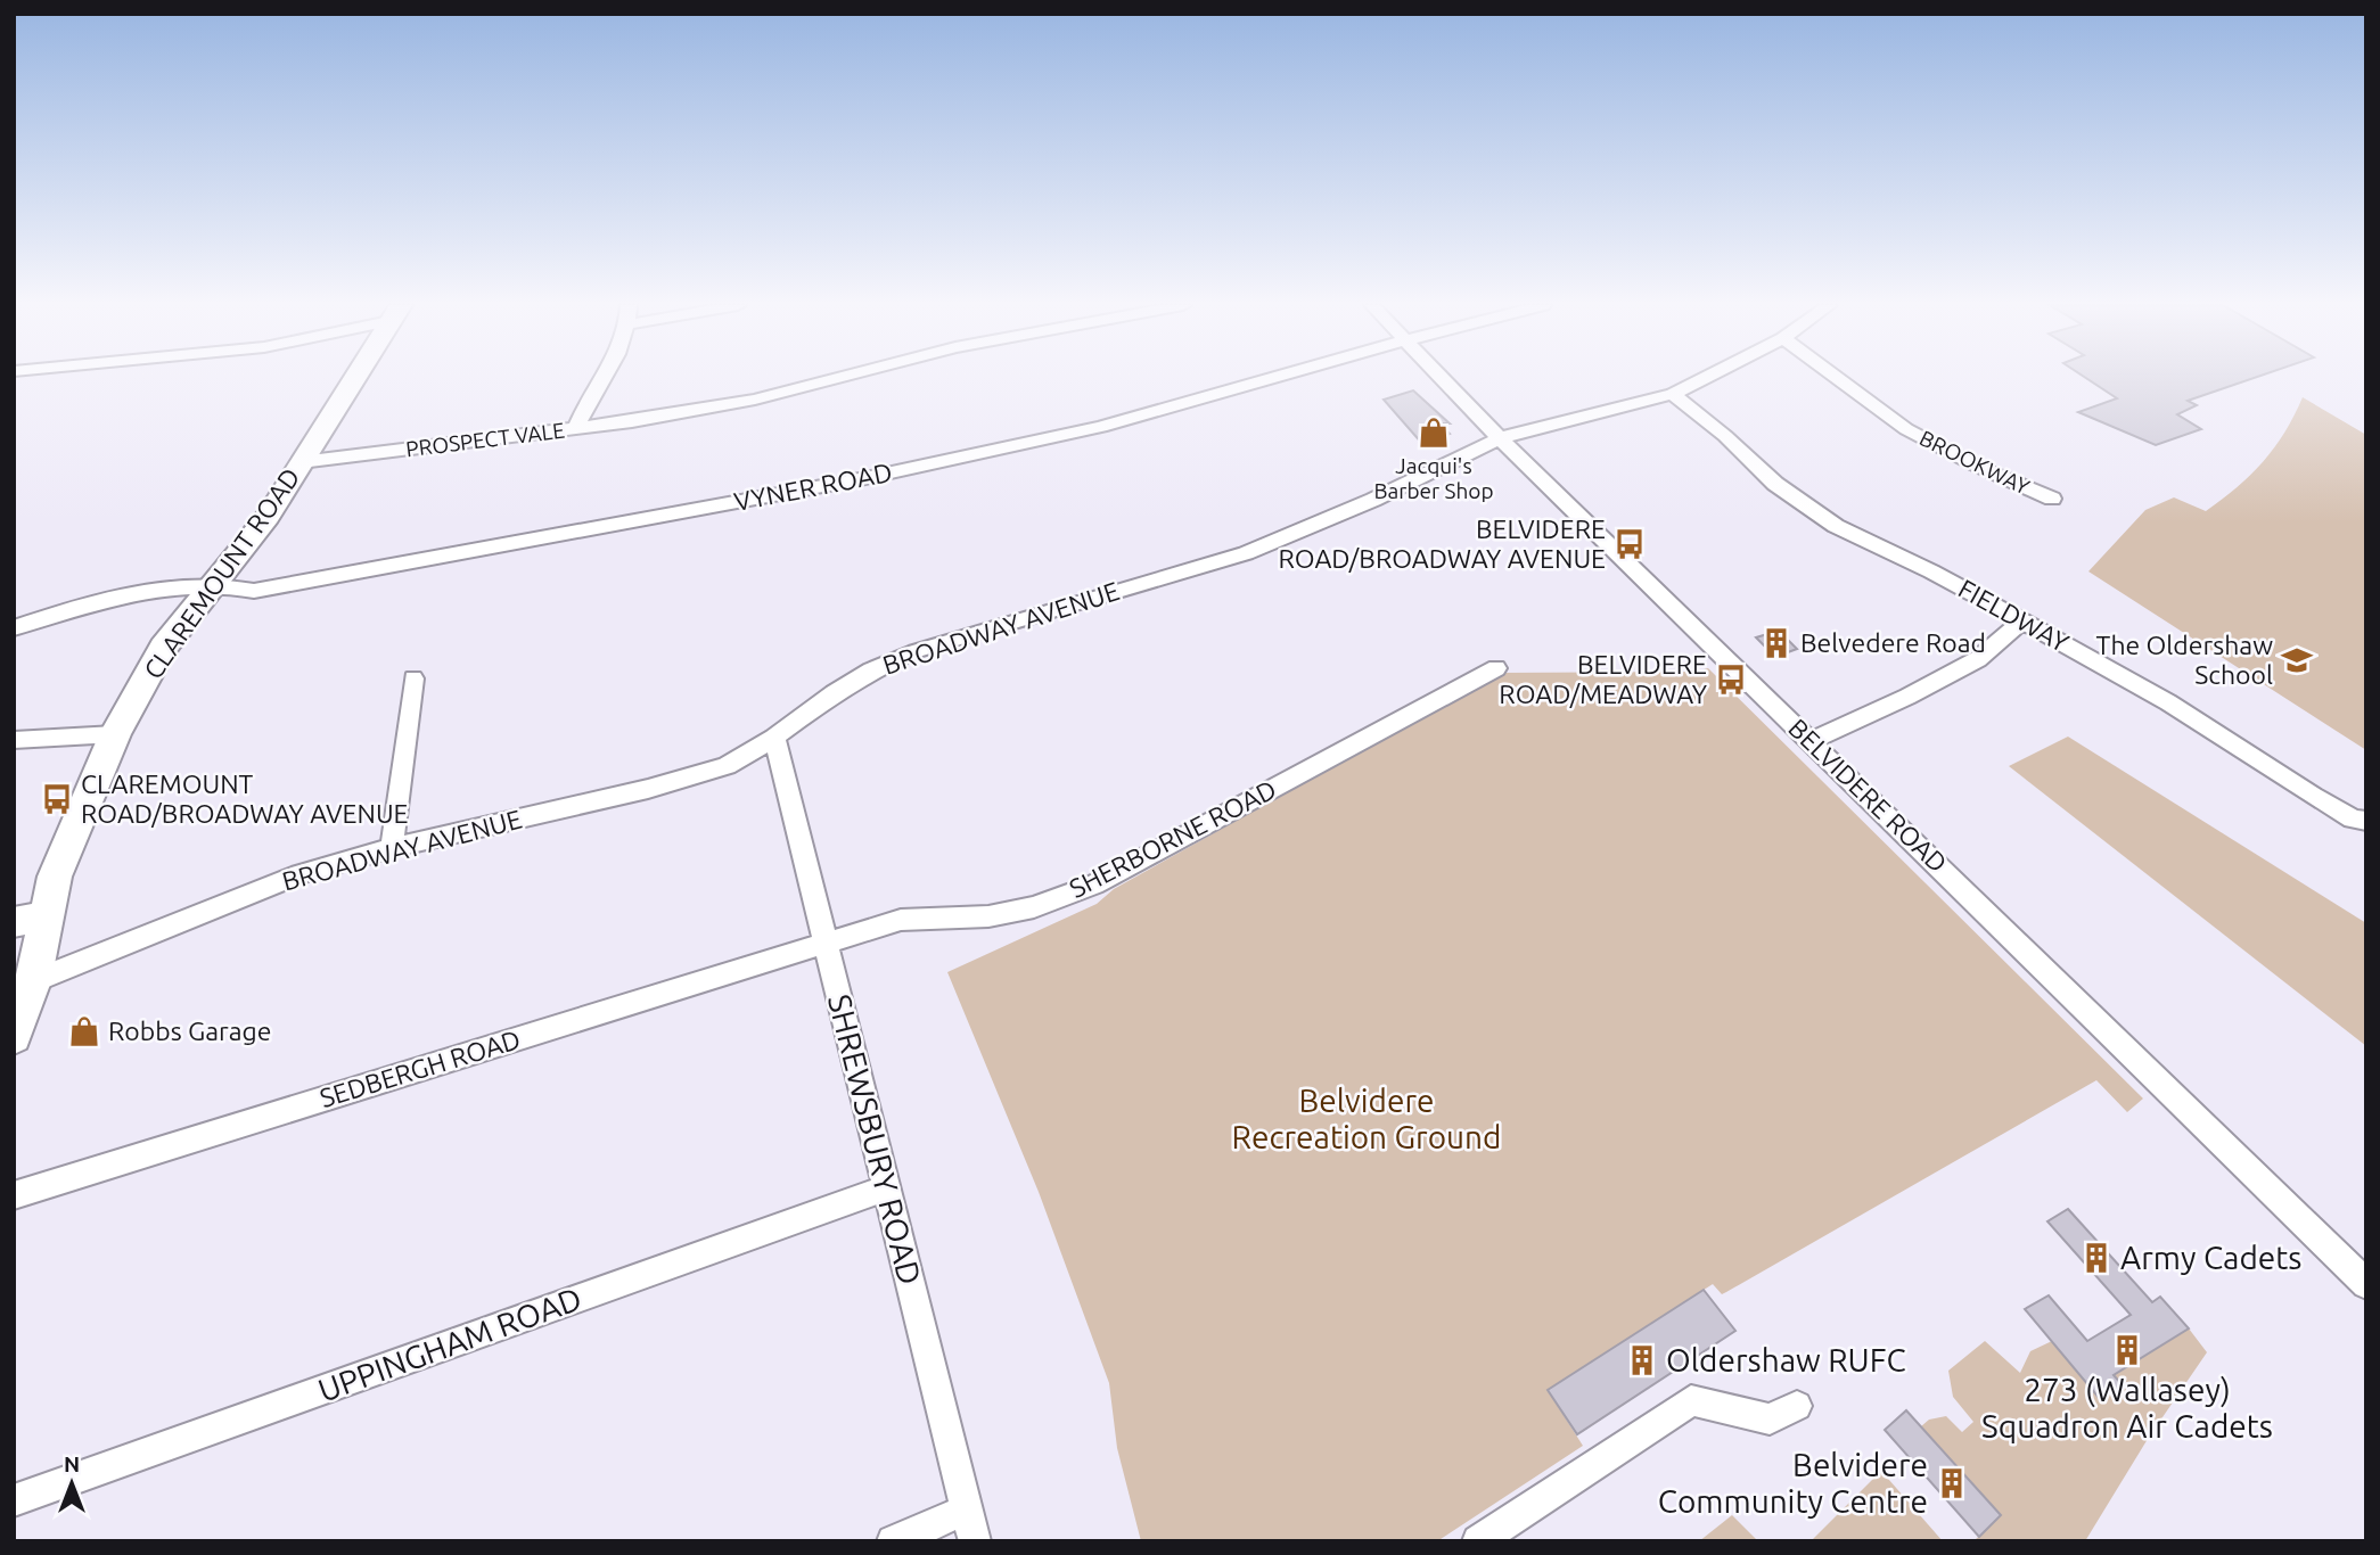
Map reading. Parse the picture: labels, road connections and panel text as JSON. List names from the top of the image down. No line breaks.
{"streets":{"street":["PROSPECT VALE","BROOKWAY","VYNER ROAD","CLAREMOUNT ROAD","FIELDWAY","BROADWAY AVENUE","BELVIDERE ROAD","SHERBORNE ROAD","SEDBERGH ROAD","SHREWSBURY ROAD","UPPINGHAM ROAD"]},"crossings":[["PROSPECT VALE","CLAREMOUNT ROAD"],["VYNER ROAD","CLAREMOUNT ROAD"],["CLAREMOUNT ROAD","BROADWAY AVENUE"],["FIELDWAY","BROADWAY AVENUE"],["BROADWAY AVENUE","BELVIDERE ROAD"],["BROADWAY AVENUE","SHREWSBURY ROAD"],["SHERBORNE ROAD","SEDBERGH ROAD"],["SHERBORNE ROAD","SHREWSBURY ROAD"],["SEDBERGH ROAD","SHREWSBURY ROAD"],["SHREWSBURY ROAD","UPPINGHAM ROAD"]],"parks":["Belvidere Recreation Ground"],"places":{"shop":["Jacqui's Barber Shop","Robbs Garage"],"bus stop":["BELVIDERE ROAD/BROADWAY AVENUE","BELVIDERE ROAD/MEADWAY","CLAREMOUNT ROAD/BROADWAY AVENUE"],"building":["Belvedere Road","Army Cadets","273 (Wallasey) Squadron Air Cadets","Oldershaw RUFC","Belvidere Community Centre"],"school or university":["The Oldershaw School"]},"north":"top"}
